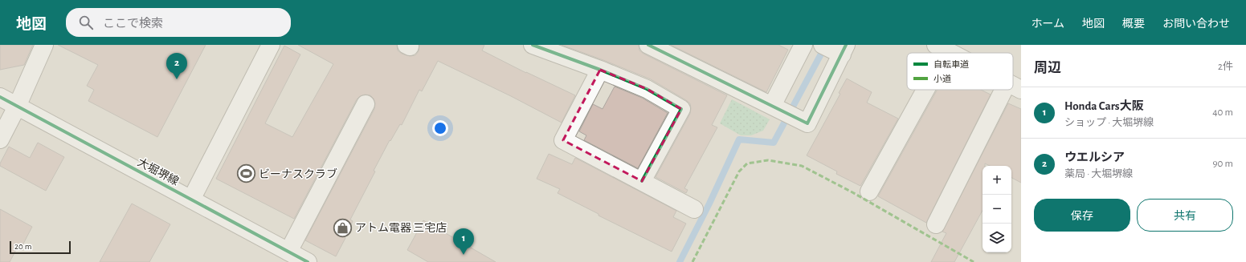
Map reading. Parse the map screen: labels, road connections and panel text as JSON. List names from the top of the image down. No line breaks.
{"streets":{"street":["大堀堺線"]},"places":{"sports":["ビーナスクラブ"],"shop":["アトム電器 三宅店"]},"legend":["自転車道","小道"],"scale_bar":"20 m","page":{"header":"地図","search":"ここで検索","nav":["ホーム","地図","概要","お問い合わせ"],"heading":["周辺","2件"],"pins":["2","1"],"list":[{"mark":"1","name":"Honda Cars大阪","note":"ショップ · 大堀堺線","value":"40 m"},{"mark":"2","name":"ウエルシア","note":"薬局 · 大堀堺線","value":"90 m"}],"map_buttons":["+","−"],"buttons":["保存","共有"],"scale":"20 m"}}
